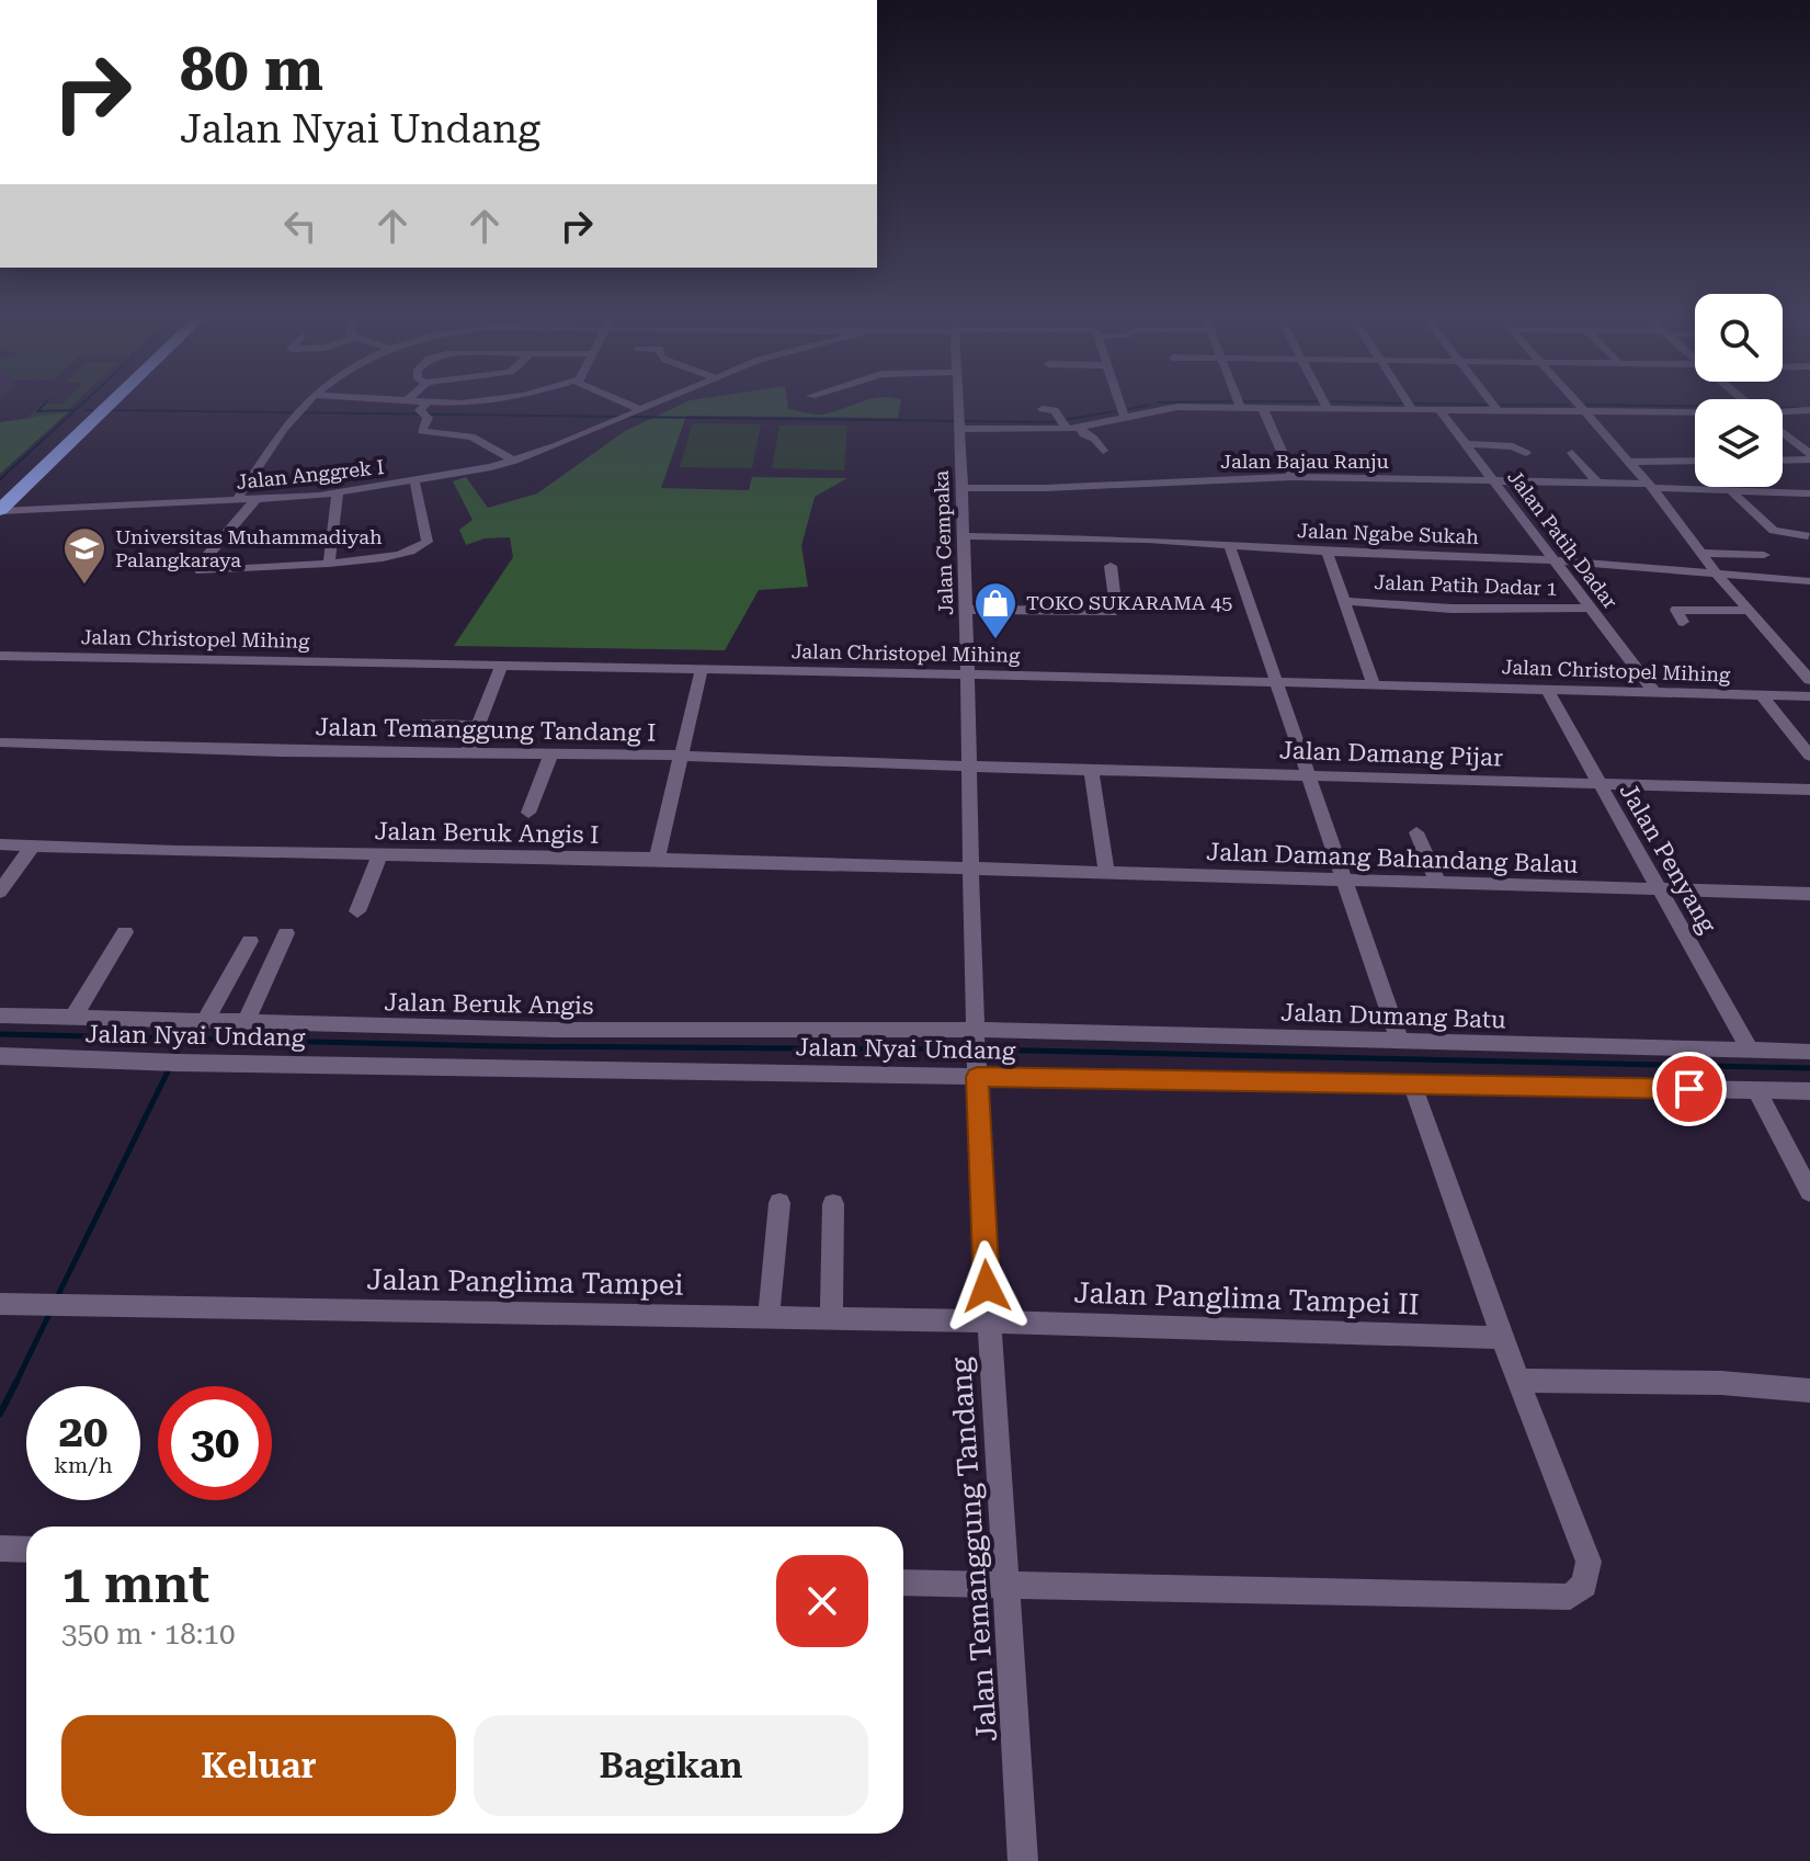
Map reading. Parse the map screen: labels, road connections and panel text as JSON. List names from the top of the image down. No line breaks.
{"streets":{"street":["Jalan Bajau Ranju","Jalan Anggrek I","Jalan Ngabe Sukah","Jalan Patih Dadar","Jalan Cempaka","Jalan Patih Dadar 1","Jalan Christopel Mihing","Jalan Temanggung Tandang I","Jalan Damang Pijar","Jalan Beruk Angis I","Jalan Damang Bahandang Balau","Jalan Penyang","Jalan Beruk Angis","Jalan Dumang Batu","Jalan Nyai Undang","Jalan Panglima Tampei","Jalan Panglima Tampei II","Jalan Temanggung Tandang"]},"crossings":[["Jalan Bajau Ranju","Jalan Patih Dadar"],["Jalan Bajau Ranju","Jalan Cempaka"],["Jalan Ngabe Sukah","Jalan Patih Dadar"],["Jalan Ngabe Sukah","Jalan Cempaka"],["Jalan Patih Dadar","Jalan Patih Dadar 1"],["Jalan Patih Dadar","Jalan Christopel Mihing"],["Jalan Cempaka","Jalan Christopel Mihing"],["Jalan Cempaka","Jalan Temanggung Tandang I"],["Jalan Cempaka","Jalan Damang Pijar"],["Jalan Cempaka","Jalan Beruk Angis I"],["Jalan Cempaka","Jalan Damang Bahandang Balau"],["Jalan Cempaka","Jalan Beruk Angis"],["Jalan Cempaka","Jalan Dumang Batu"],["Jalan Cempaka","Jalan Temanggung Tandang"],["Jalan Christopel Mihing","Jalan Penyang"],["Jalan Temanggung Tandang I","Jalan Damang Pijar"],["Jalan Damang Pijar","Jalan Penyang"],["Jalan Beruk Angis I","Jalan Damang Bahandang Balau"],["Jalan Damang Bahandang Balau","Jalan Penyang"],["Jalan Penyang","Jalan Dumang Batu"],["Jalan Beruk Angis","Jalan Dumang Batu"],["Jalan Beruk Angis","Jalan Temanggung Tandang"],["Jalan Dumang Batu","Jalan Temanggung Tandang"],["Jalan Nyai Undang","Jalan Temanggung Tandang"],["Jalan Panglima Tampei","Jalan Panglima Tampei II"],["Jalan Panglima Tampei","Jalan Temanggung Tandang"],["Jalan Panglima Tampei II","Jalan Temanggung Tandang"]],"places":{"school or university":["Universitas Muhammadiyah Palangkaraya"],"shop":["TOKO SUKARAMA 45"]},"page":{"turn":["80 m","Jalan Nyai Undang"],"speed":"20 km/h","limit":"30","heading":["1 mnt","350 m · 18:10"],"buttons":["Keluar","Bagikan"]}}
